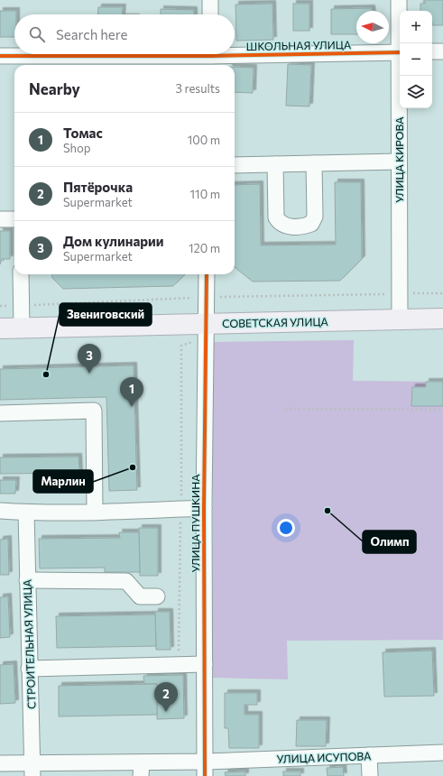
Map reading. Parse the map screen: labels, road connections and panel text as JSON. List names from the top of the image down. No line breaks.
{"streets":{"main road":["СОВЕТСКАЯ УЛИЦА"],"street":["ШКОЛЬНАЯ УЛИЦА","УЛИЦА КИРОВА","УЛИЦА ПУШКИНА","СТРОИТЕЛЬНАЯ УЛИЦА","УЛИЦА ИСУПОВА"]},"crossings":[["УЛИЦА КИРОВА","СОВЕТСКАЯ УЛИЦА"],["СОВЕТСКАЯ УЛИЦА","УЛИЦА ПУШКИНА"],["УЛИЦА ПУШКИНА","УЛИЦА ИСУПОВА"],["СТРОИТЕЛЬНАЯ УЛИЦА","УЛИЦА ИСУПОВА"]],"places":["Звениговский","Марлин","Олимп"],"north":"left","page":{"map_buttons":["+","−"],"search":"Search here","heading":["Nearby","3 results"],"list":[{"mark":"1","name":"Томас","note":"Shop","value":"100 m"},{"mark":"2","name":"Пятёрочка","note":"Supermarket","value":"110 m"},{"mark":"3","name":"Дом кулинарии","note":"Supermarket","value":"120 m"}],"pins":["3","1","2"]}}
